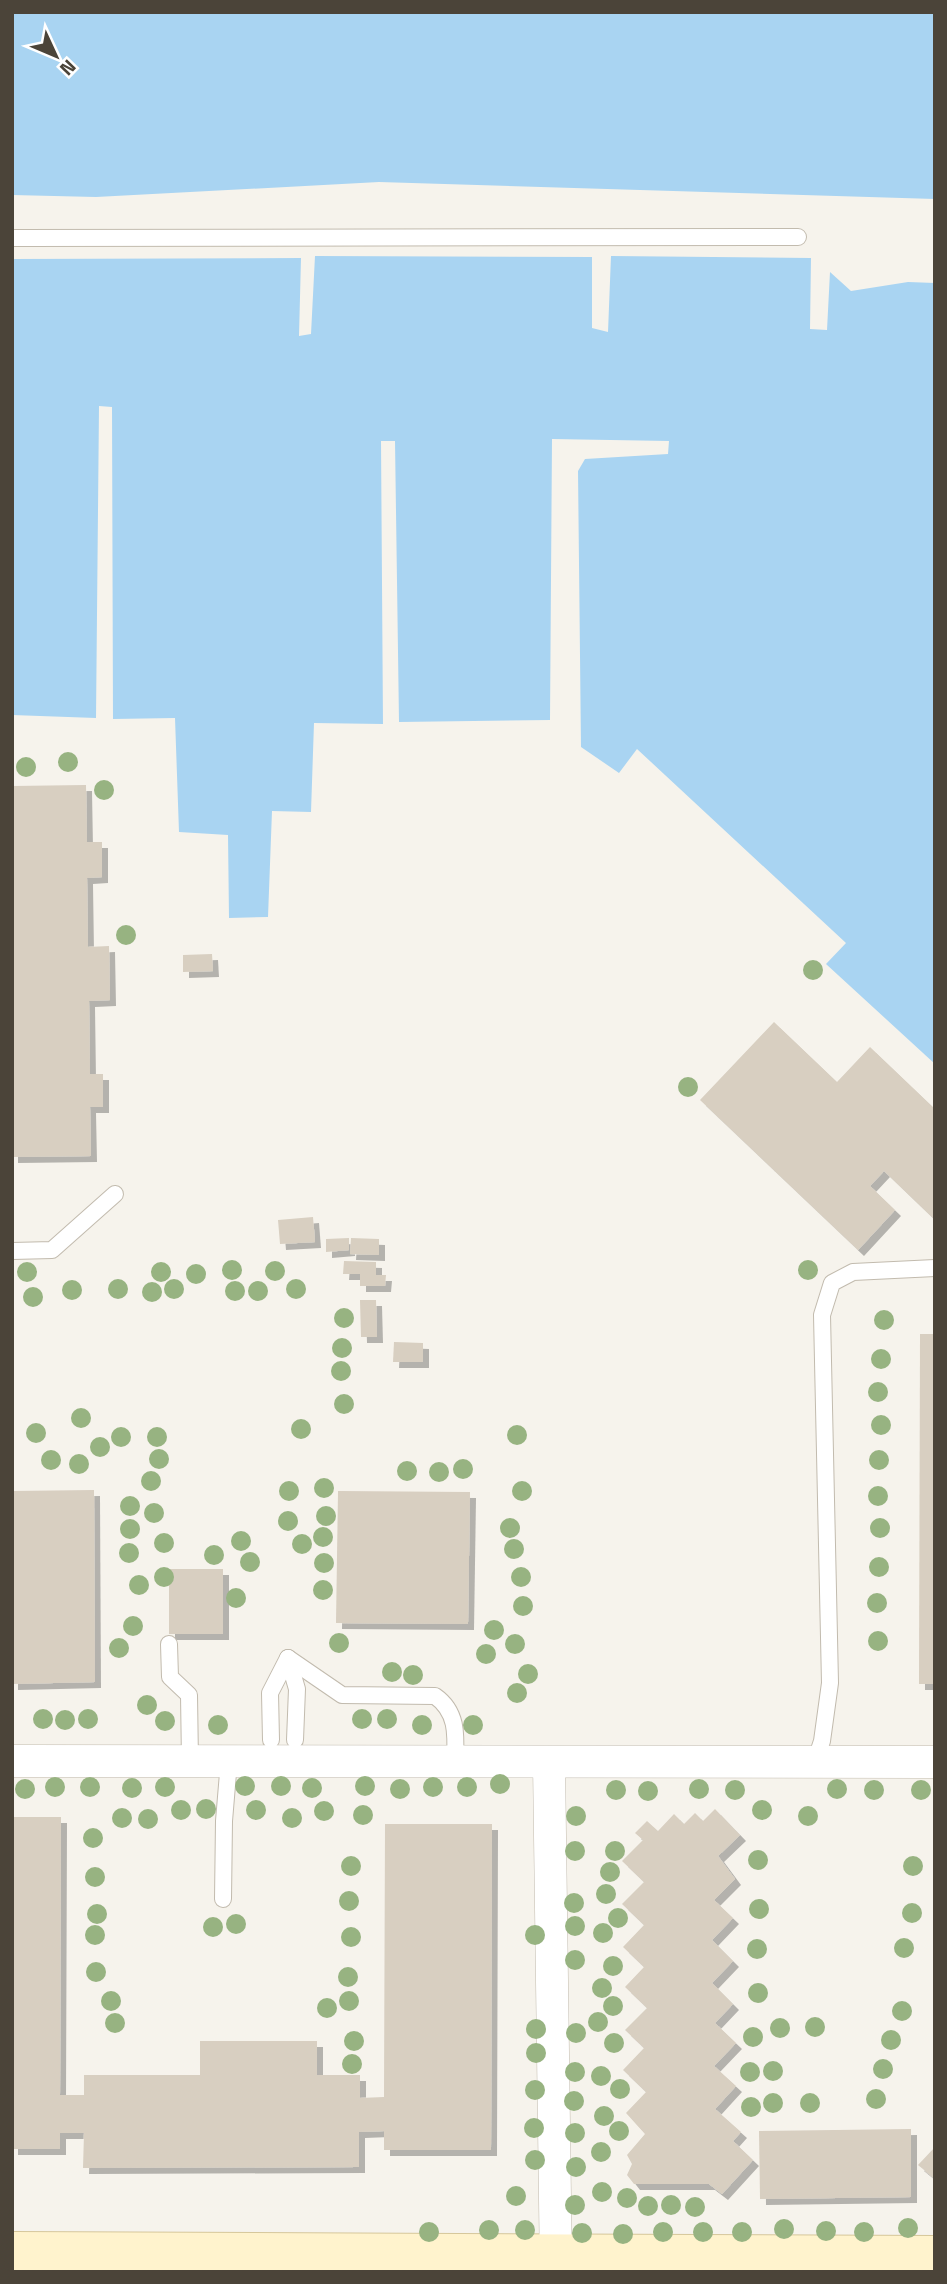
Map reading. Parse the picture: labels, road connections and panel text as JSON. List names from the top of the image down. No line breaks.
{"north":"bottom right"}
